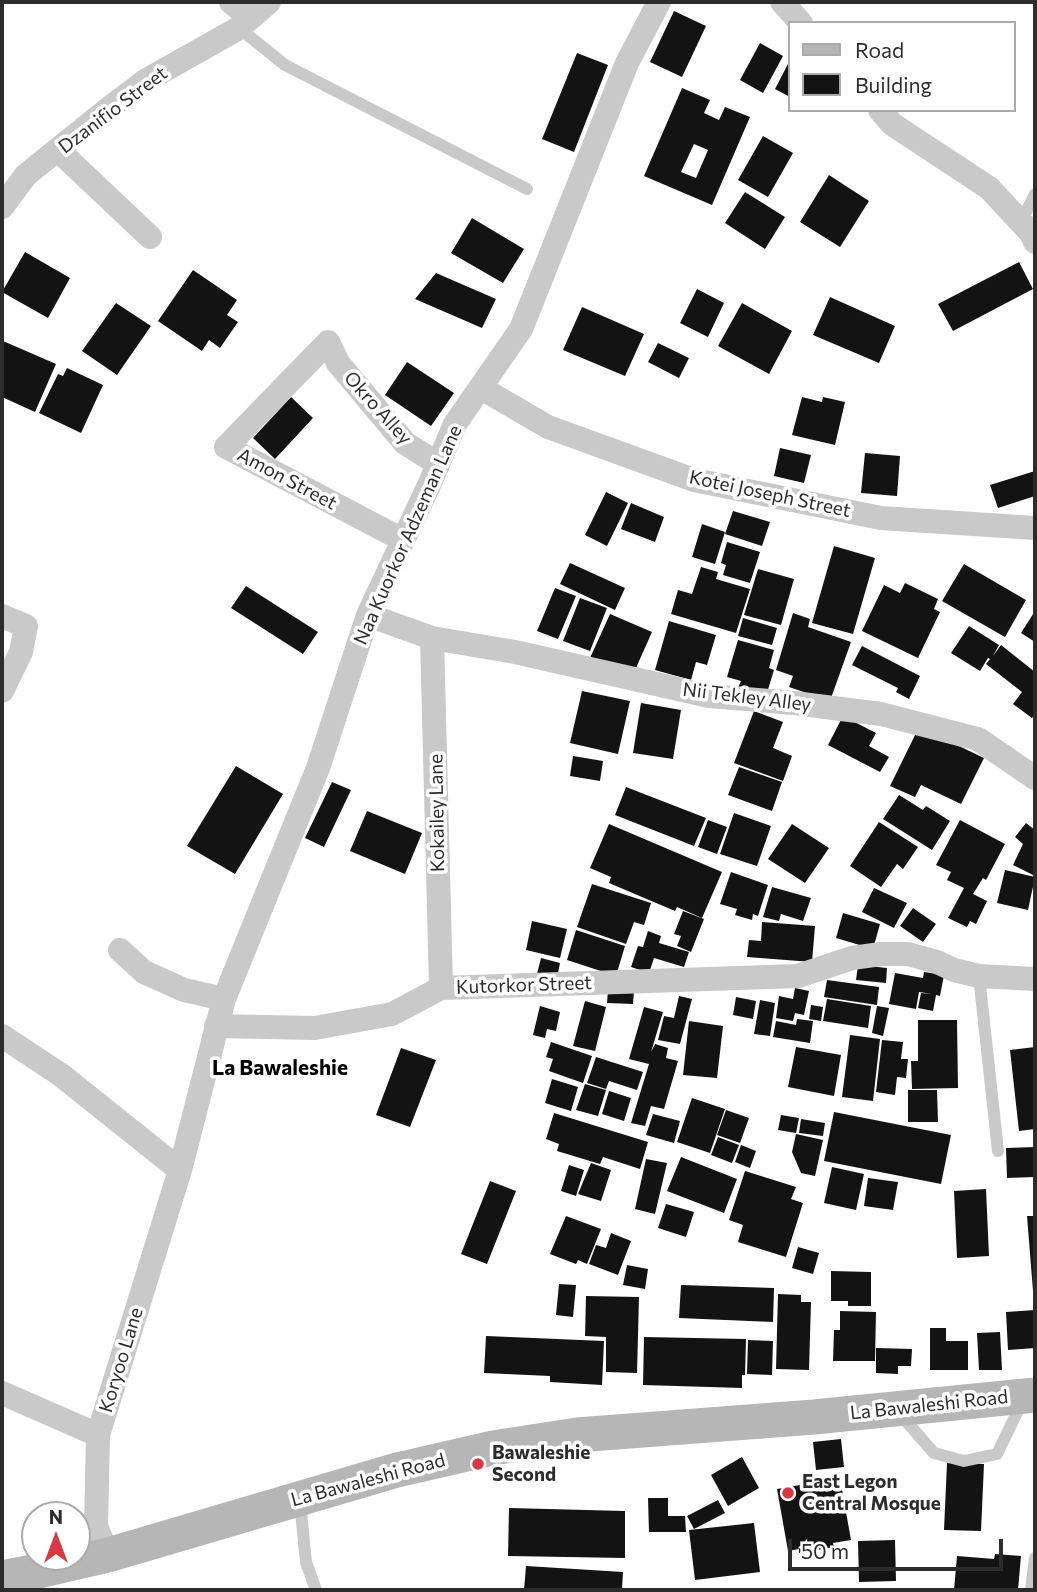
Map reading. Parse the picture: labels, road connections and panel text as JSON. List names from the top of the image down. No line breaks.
{"streets":{"main road":["La Bawaleshi Road"],"street":["Dzanifio Street","Okro Alley","Amon Street","Kotei Joseph Street","Naa Kuorkor Adzeman Lane","Nii Tekley Alley","Kokailey Lane","Kutorkor Street","Koryoo Lane"]},"crossings":[["Okro Alley","Amon Street"],["Okro Alley","Naa Kuorkor Adzeman Lane"],["Amon Street","Naa Kuorkor Adzeman Lane"],["Kotei Joseph Street","Naa Kuorkor Adzeman Lane"],["Naa Kuorkor Adzeman Lane","Nii Tekley Alley"],["Naa Kuorkor Adzeman Lane","Kutorkor Street"],["Naa Kuorkor Adzeman Lane","Koryoo Lane"],["Nii Tekley Alley","Kokailey Lane"],["Kokailey Lane","Kutorkor Street"],["Koryoo Lane","La Bawaleshi Road"]],"districts":["La Bawaleshie"],"places":["Bawaleshie Second","East Legon Central Mosque"],"legend":["Road","Building"],"scale_bar":"50 m","north":"top"}
